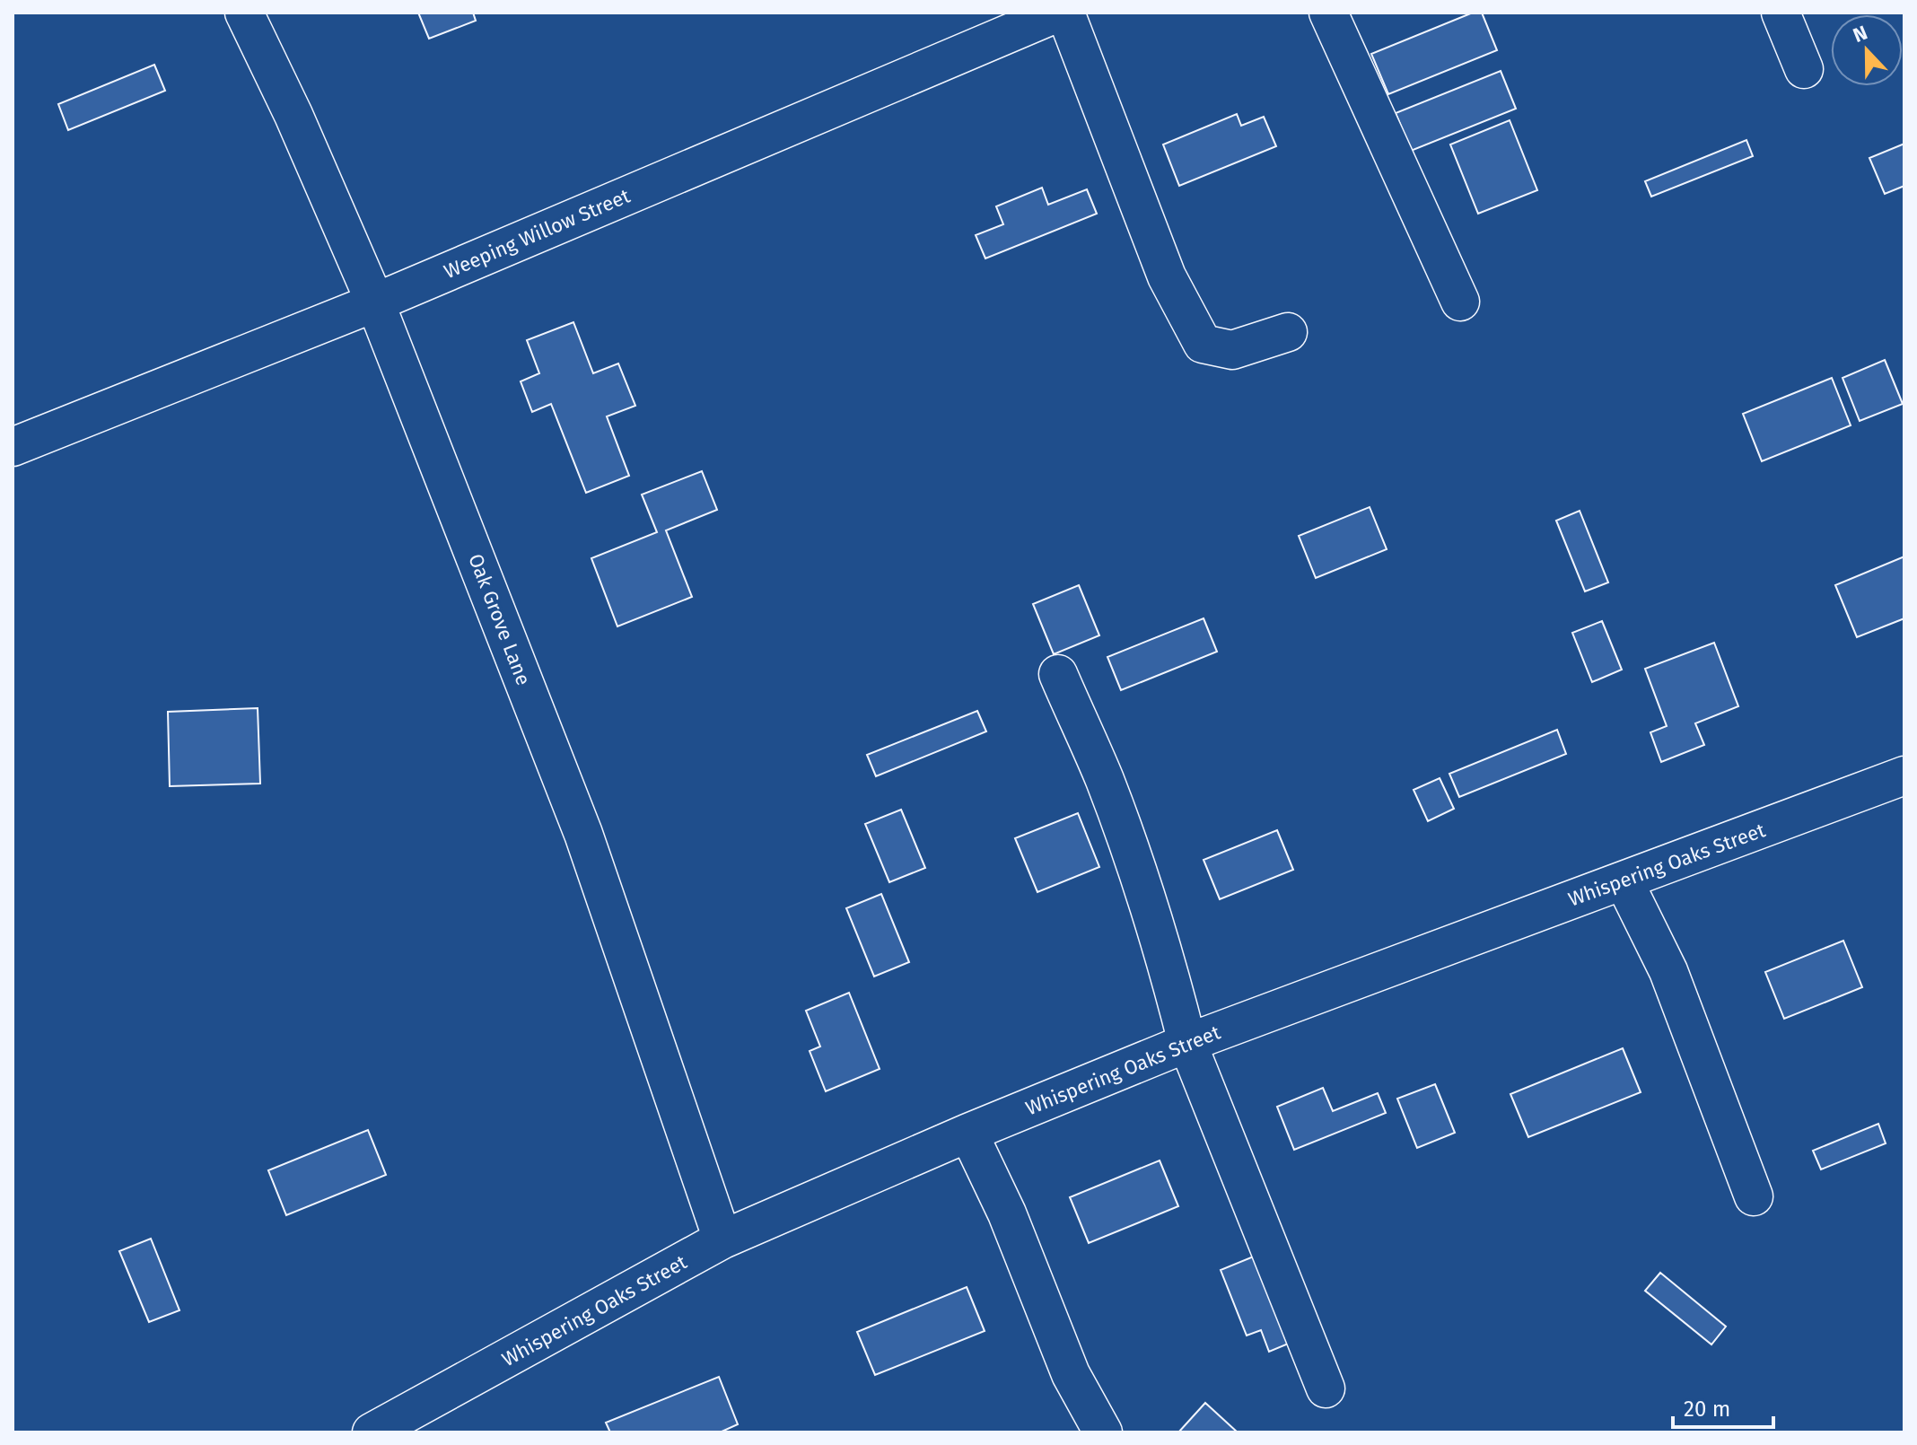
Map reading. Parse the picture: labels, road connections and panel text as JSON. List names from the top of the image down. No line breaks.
{"streets":{"street":["Weeping Willow Street","Oak Grove Lane","Whispering Oaks Street"]},"crossings":[["Weeping Willow Street","Oak Grove Lane"],["Oak Grove Lane","Whispering Oaks Street"]],"scale_bar":"20 m","north":"top"}
